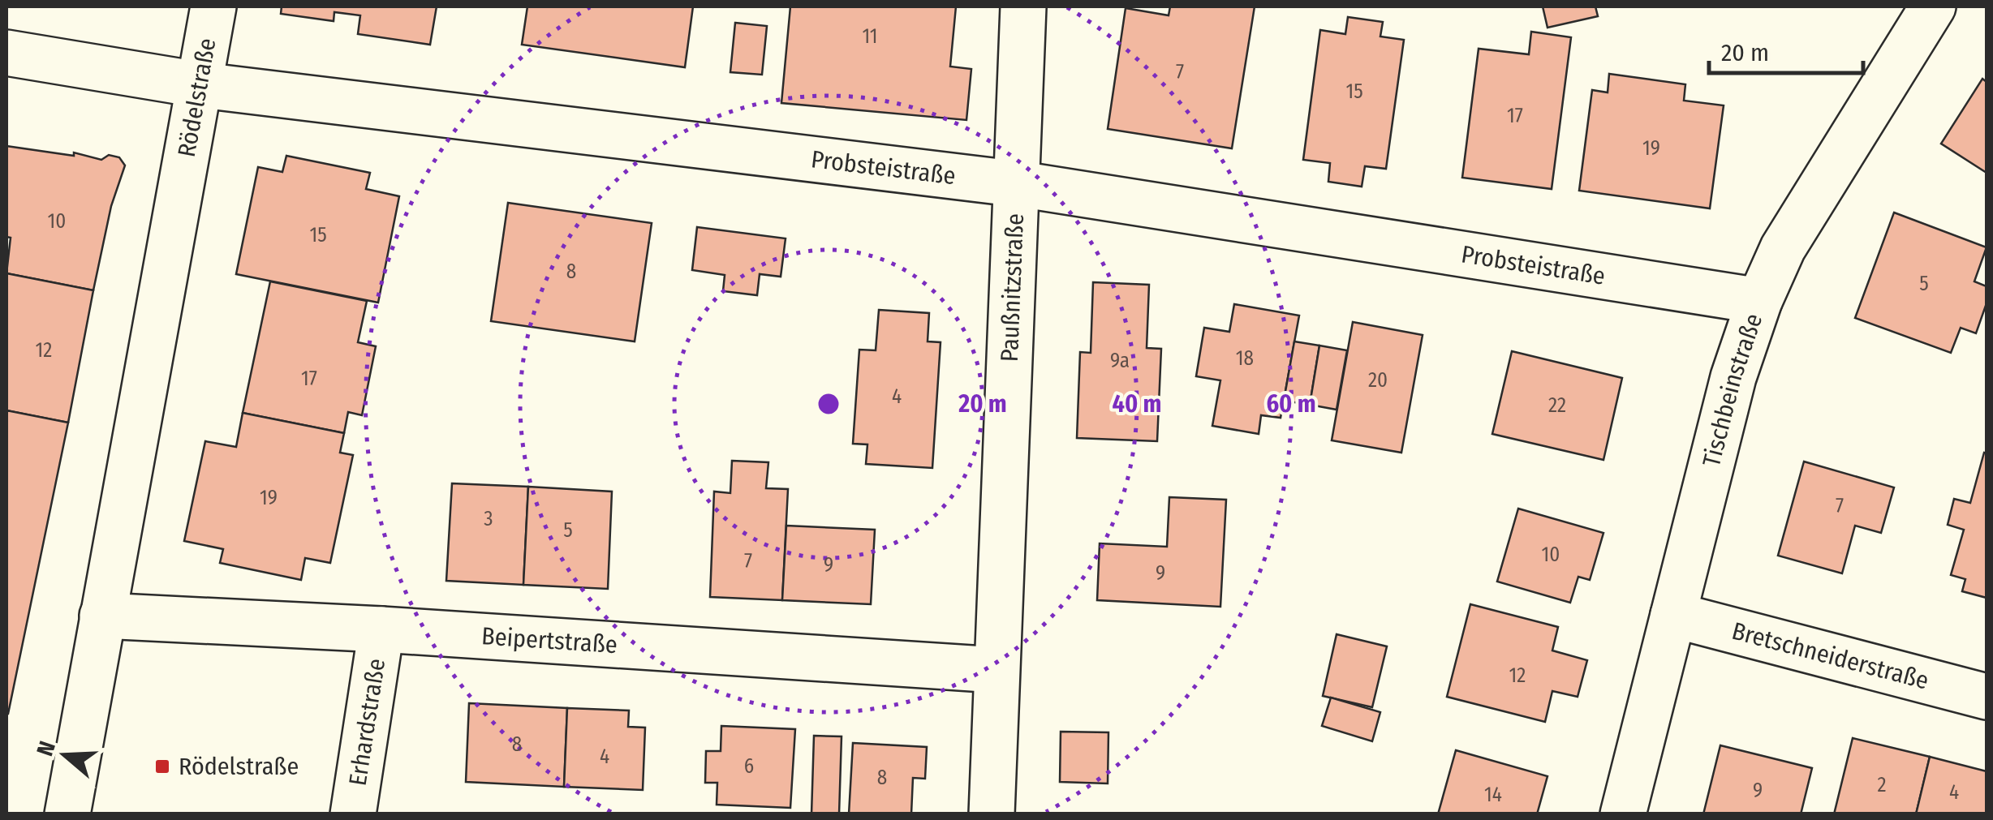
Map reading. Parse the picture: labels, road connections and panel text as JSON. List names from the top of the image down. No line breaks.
{"streets":{"street":["Rödelstraße","Probsteistraße","Paußnitzstraße","Tischbeinstraße","Beipertstraße","Bretschneiderstraße","Erhardstraße"]},"crossings":[["Rödelstraße","Probsteistraße"],["Rödelstraße","Beipertstraße"],["Probsteistraße","Paußnitzstraße"],["Probsteistraße","Tischbeinstraße"],["Paußnitzstraße","Beipertstraße"],["Tischbeinstraße","Bretschneiderstraße"],["Beipertstraße","Erhardstraße"]],"places":{"transit":["Rödelstraße"]},"house_numbers":["11","7","15","17","19","10","15","8","5","12","18","9a","17","20","4","22","19","7","3","5","10","7","9","9","12","8","4","6","8","2","9","4","14"],"scale_bar":"20 m","north":"left","rings":["20 m","40 m","60 m"]}
